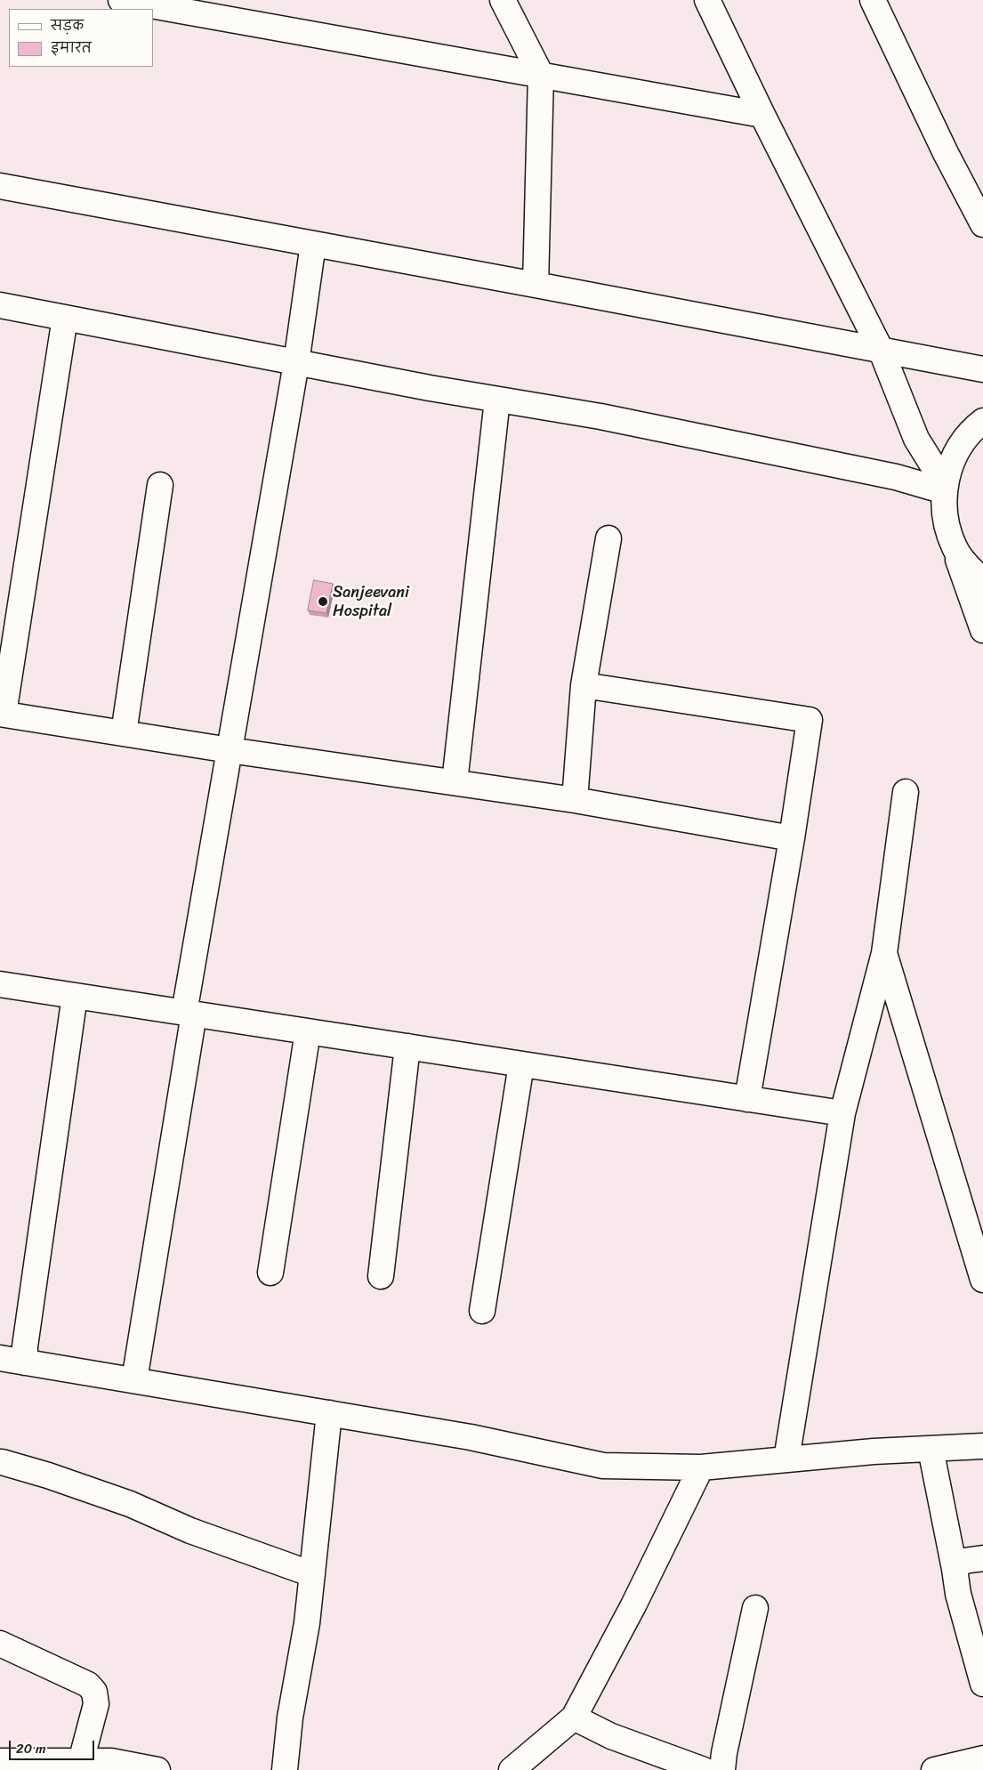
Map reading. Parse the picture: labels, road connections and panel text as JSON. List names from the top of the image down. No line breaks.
{"places":["Sanjeevani Hospital"],"legend":["सड़क","इमारत"],"scale_bar":"20 m"}
